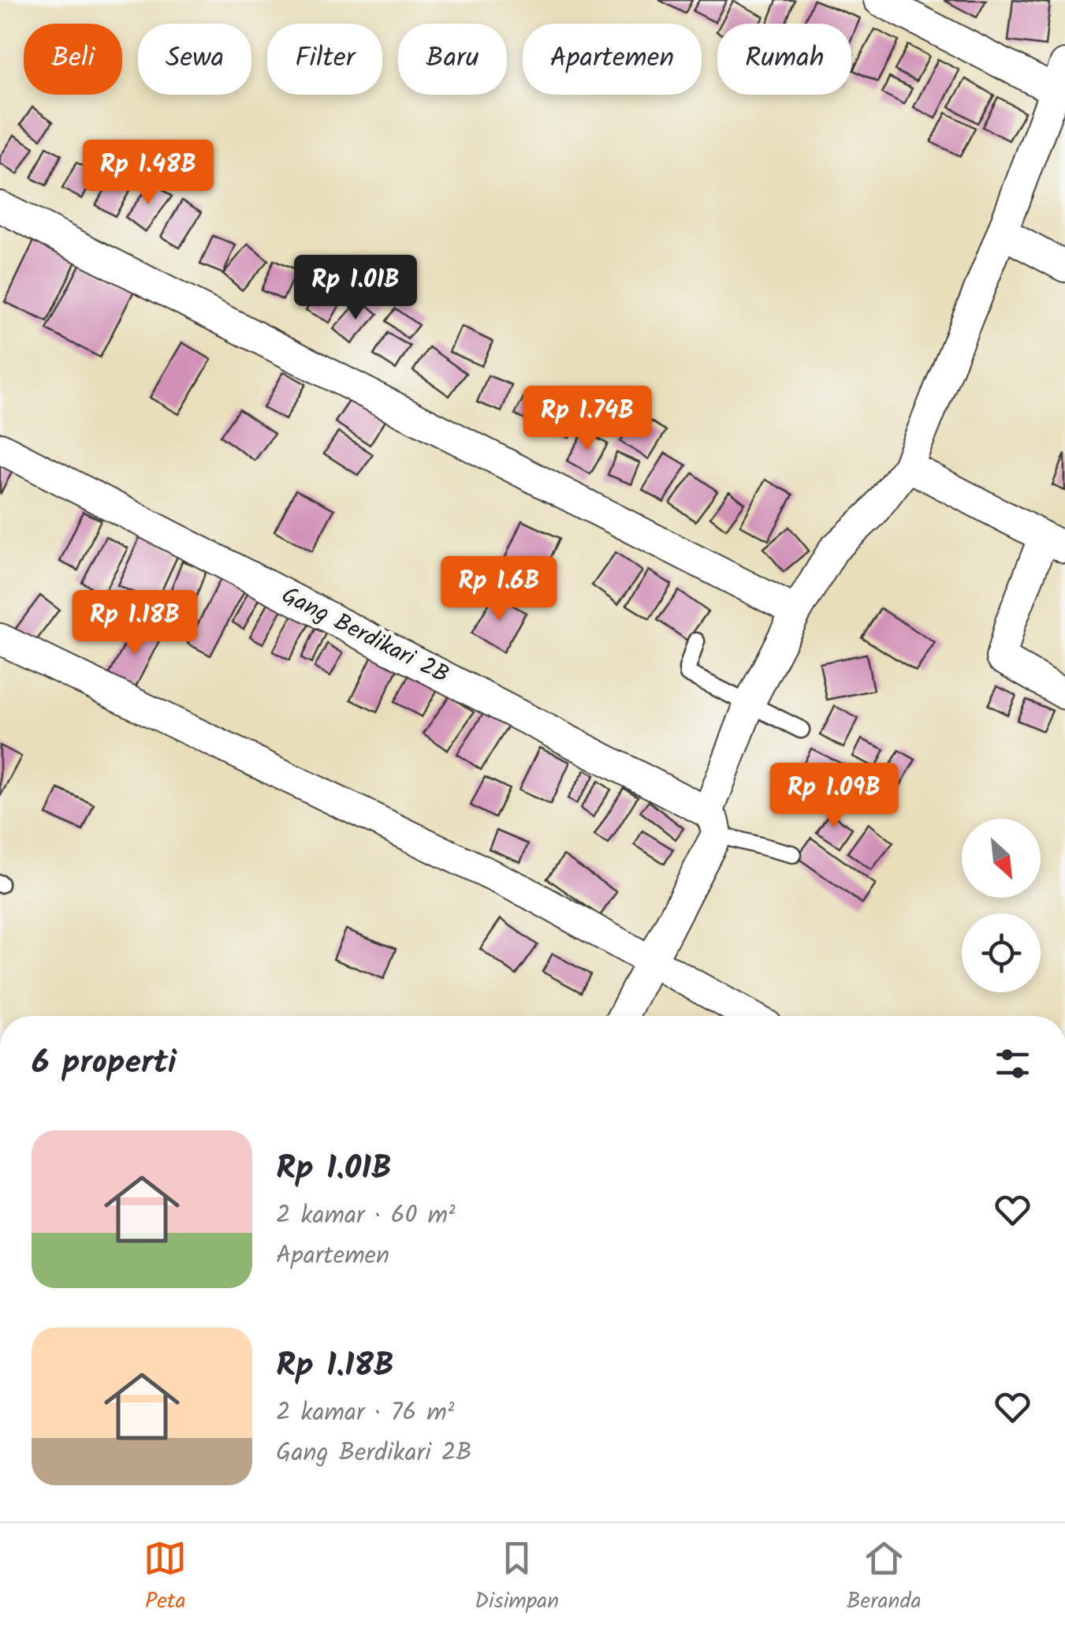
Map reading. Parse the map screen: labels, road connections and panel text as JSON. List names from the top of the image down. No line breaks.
{"streets":{"street":["Gang Berdikari 2B"]},"north":"bottom right","page":{"chip":["Beli","Sewa","Filter","Baru","Apartemen","Rumah"],"price":["Rp 1.48B","Rp 1.01B","Rp 1.74B","Rp 1.6B","Rp 1.18B","Rp 1.09B"],"heading":"6 properti","list":[{"name":"Rp 1.01B","note":"2 kamar · 60 m² · Apartemen"},{"name":"Rp 1.18B","note":"2 kamar · 76 m² · Gang Berdikari 2B"}],"tabs":["Peta","Disimpan","Beranda"]}}
